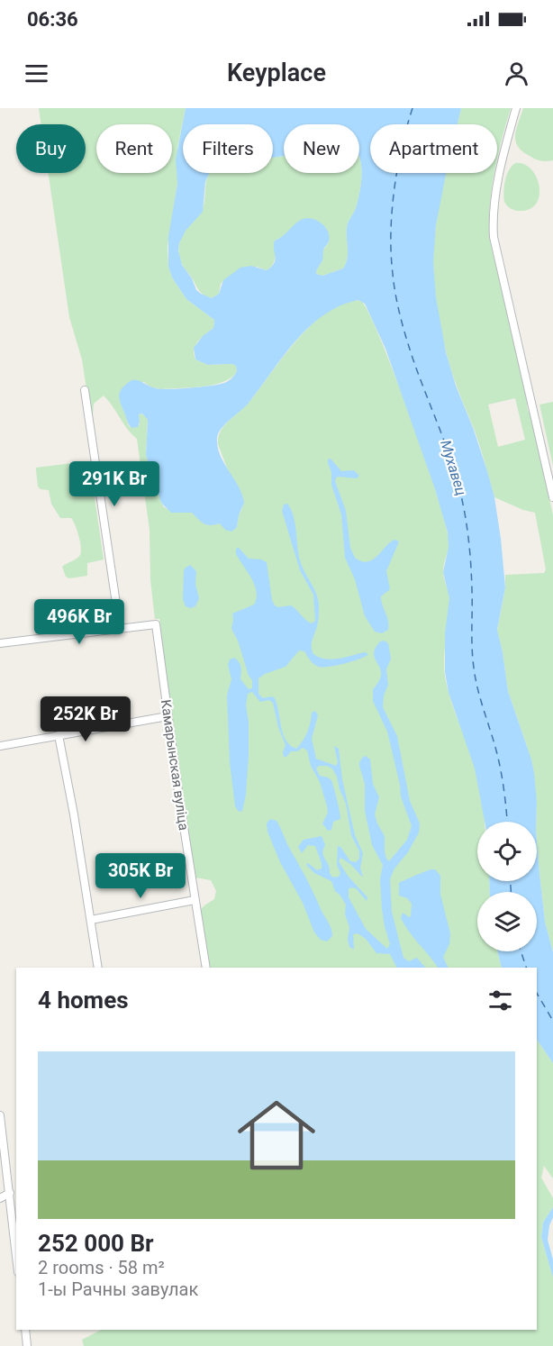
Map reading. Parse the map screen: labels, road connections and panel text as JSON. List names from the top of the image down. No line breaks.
{"streets":{"street":["Камарынская вуліца"]},"water":["Мухавец"],"page":{"status":"06:36","header":"Keyplace","chip":["Buy","Rent","Filters","New","Apartment"],"price":["291K Br","496K Br","252K Br","305K Br"],"heading":"4 homes","list":[{"name":"252 000 Br","note":"2 rooms · 58 m² · 1-ы Рачны завулак"}]}}
